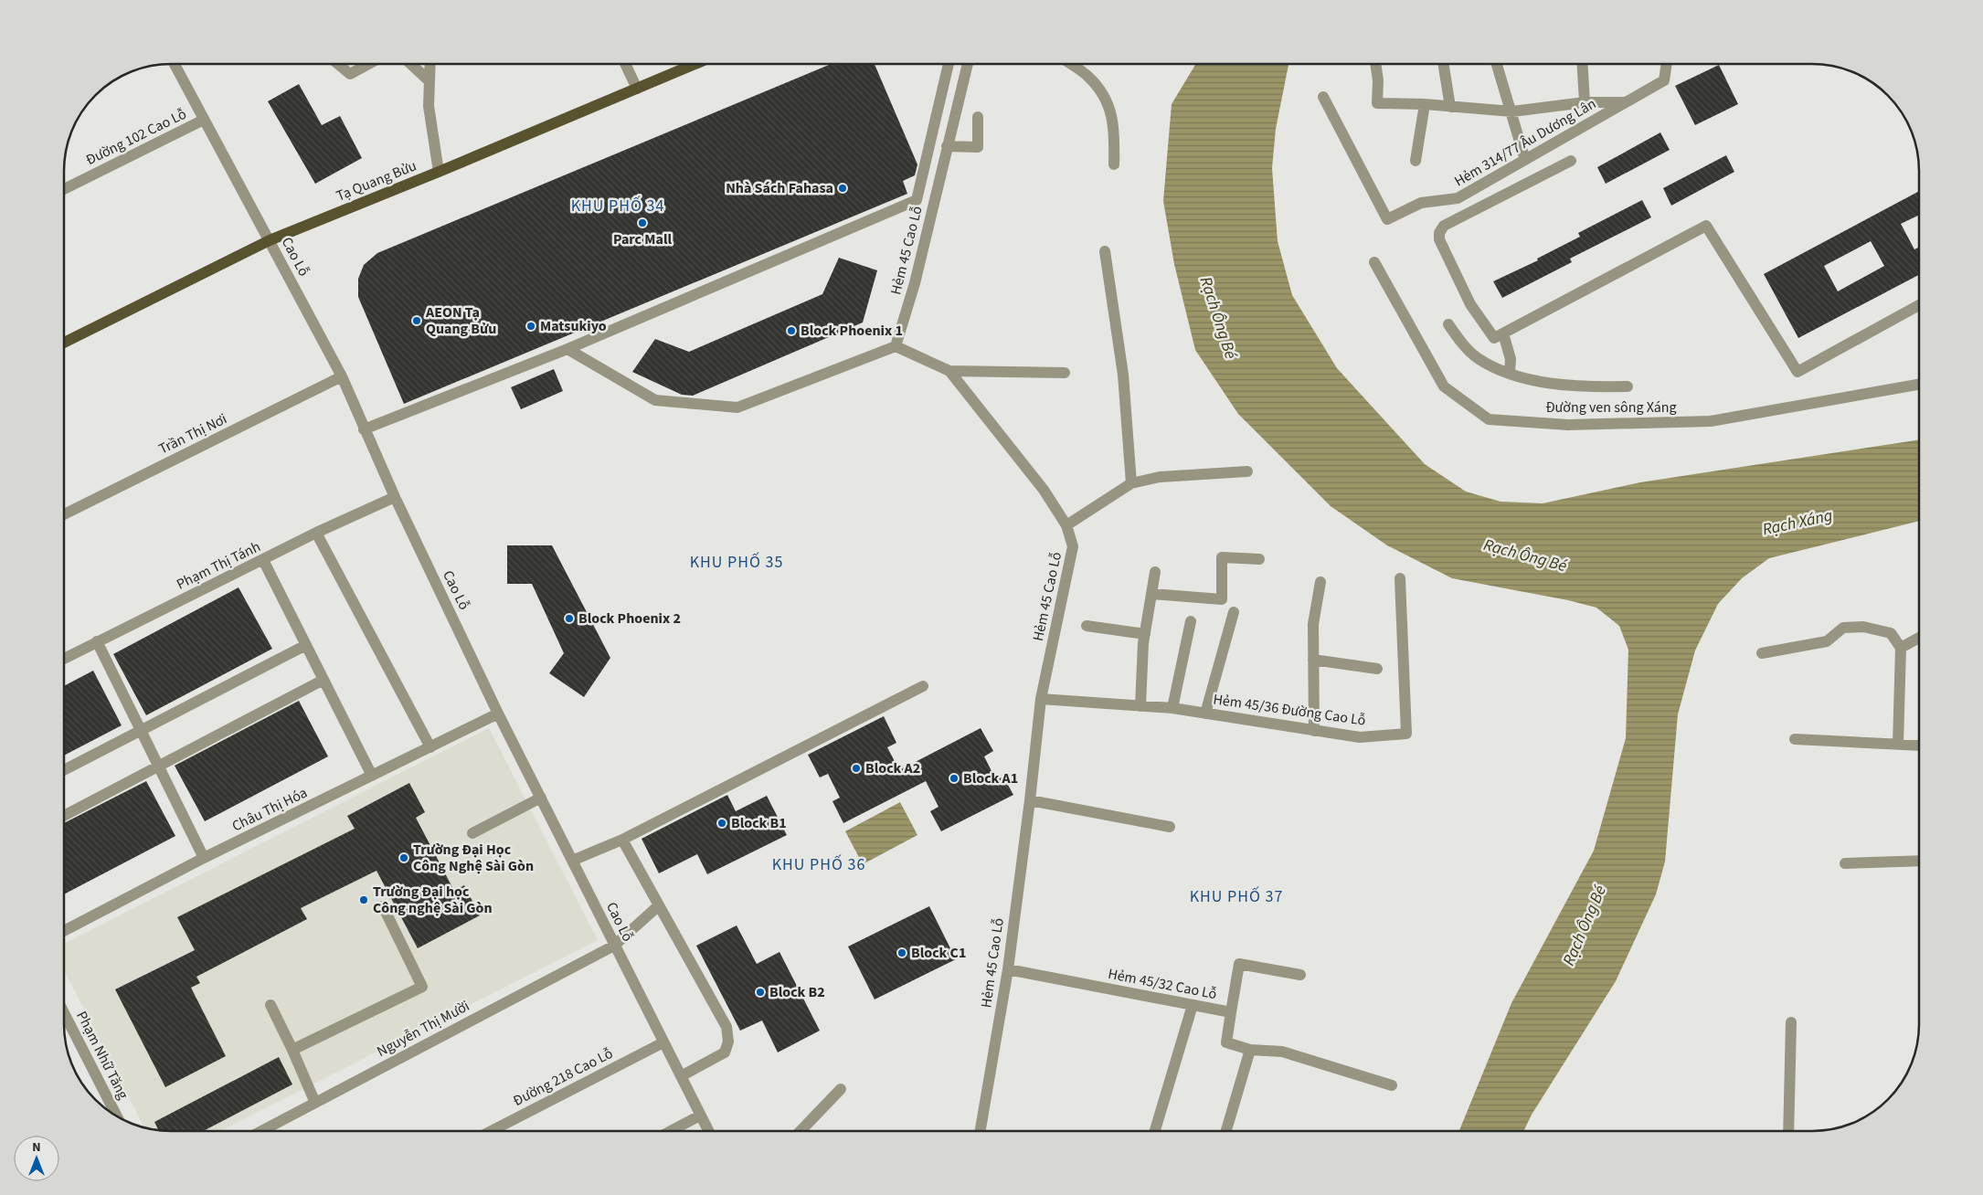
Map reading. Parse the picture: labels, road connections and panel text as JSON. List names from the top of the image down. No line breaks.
{"streets":{"main road":["Tạ Quang Bửu"],"street":["Đường 102 Cao Lỗ","Hẻm 314/77 Âu Dương Lân","Hẻm 45 Cao Lỗ","Cao Lỗ","Đường ven sông Xáng","Trần Thị Nơi","Phạm Thị Tánh","Hẻm 45/36 Đường Cao Lỗ","Châu Thị Hóa","Hẻm 45/32 Cao Lỗ","Nguyễn Thị Mười","Phạm Nhữ Tăng","Đường 218 Cao Lỗ"]},"crossings":[["Đường 102 Cao Lỗ","Cao Lỗ"],["Tạ Quang Bửu","Cao Lỗ"],["Hẻm 45 Cao Lỗ","Hẻm 45/36 Đường Cao Lỗ"],["Hẻm 45 Cao Lỗ","Hẻm 45/32 Cao Lỗ"],["Cao Lỗ","Trần Thị Nơi"],["Cao Lỗ","Phạm Thị Tánh"],["Cao Lỗ","Châu Thị Hóa"],["Cao Lỗ","Nguyễn Thị Mười"],["Cao Lỗ","Đường 218 Cao Lỗ"]],"districts":["KHU PHỐ 34","KHU PHỐ 35","KHU PHỐ 36","KHU PHỐ 37"],"water":["Rạch Ông Bé","Rạch Xáng"],"places":["Nhà Sách Fahasa","Parc Mall","AEON Tạ Quang Bửu","Matsukiyo","Block Phoenix 1","Block Phoenix 2","Block A2","Block A1","Block B1","Trường Đại Học Công Nghệ Sài Gòn","Trường Đại học Công nghệ Sài Gòn","Block C1","Block B2"],"north":"top"}
